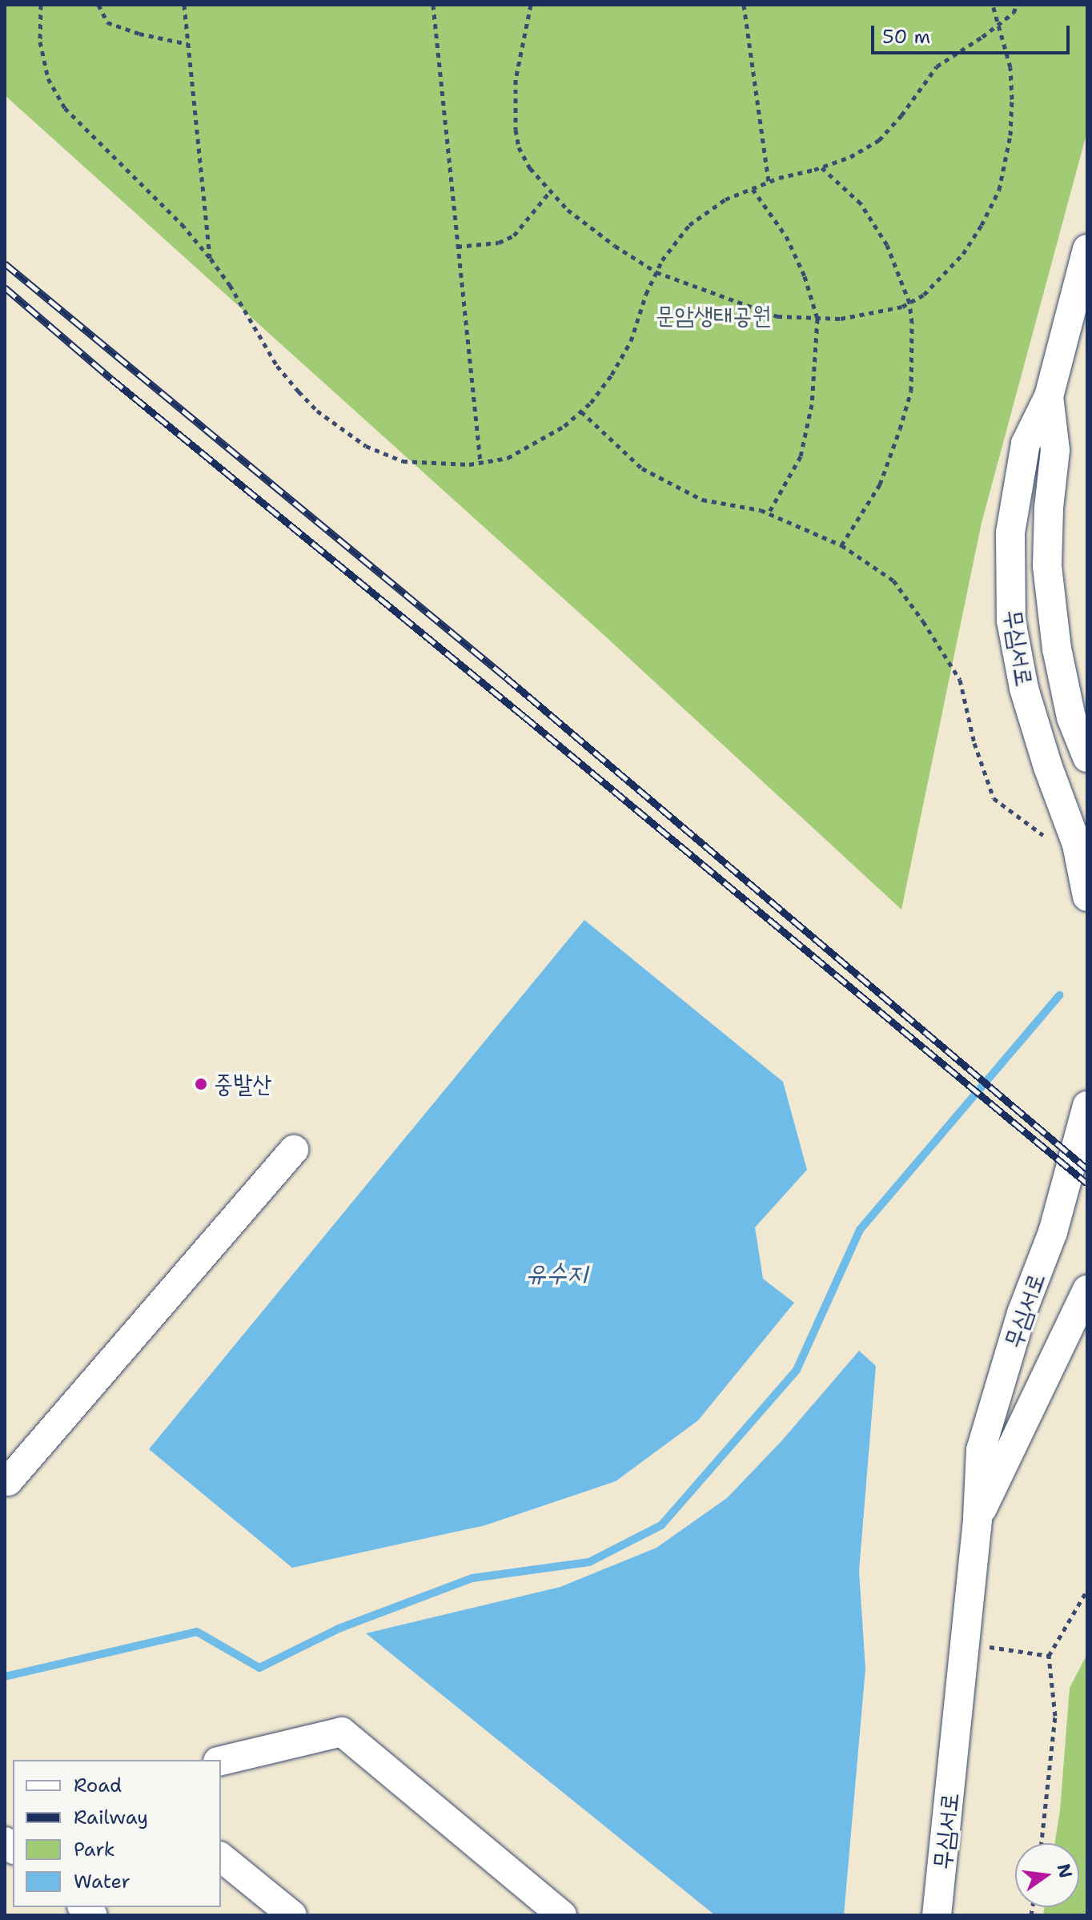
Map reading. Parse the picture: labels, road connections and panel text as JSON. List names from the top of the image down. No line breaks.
{"streets":{"street":["무심서로"]},"water":["유수지"],"parks":["문암생태공원"],"places":["중발산"],"legend":["Road","Railway","Park","Water"],"scale_bar":"50 m","north":"right"}
